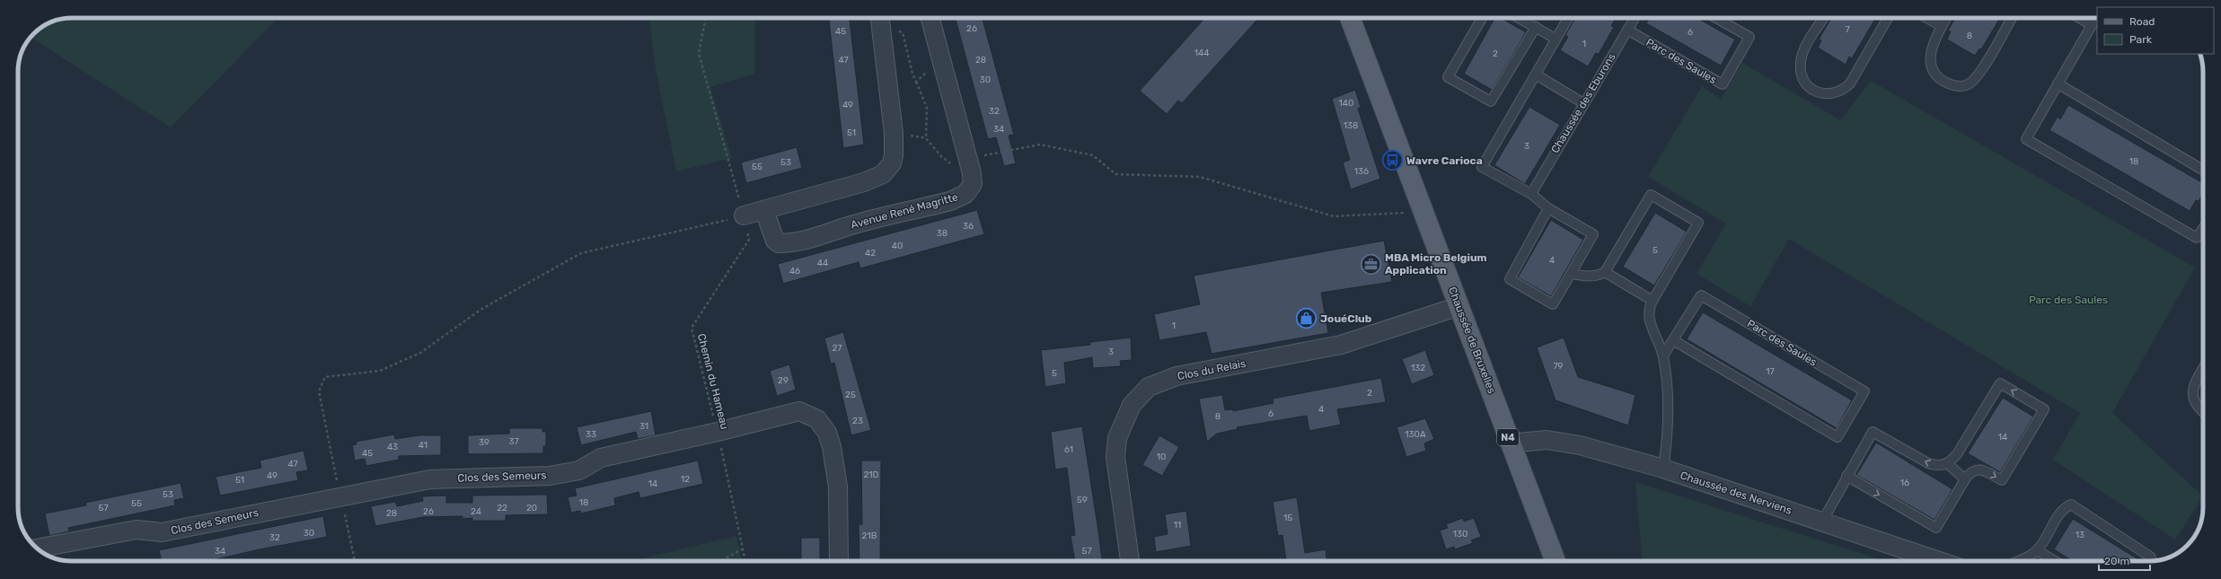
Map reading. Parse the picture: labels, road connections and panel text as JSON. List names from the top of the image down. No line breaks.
{"streets":{"main road":["Chaussée de Bruxelles","N4"],"street":["Avenue René Magritte","Clos du Relais","Clos des Semeurs","Chaussée des Nerviens"],"lane":["Parc des Saules","Chaussée des Eburons"],"path":["Chemin du Hameau"]},"crossings":[["Parc des Saules","Chaussée des Eburons"],["Chaussée de Bruxelles","Clos du Relais"],["Chaussée de Bruxelles","Chaussée des Nerviens"],["Chemin du Hameau","Clos des Semeurs"]],"parks":["Parc des Saules"],"places":{"bus stop":["Wavre Carioca"],"office":["MBA Micro Belgium Application"],"shop":["JouéClub"]},"house_numbers":["26","7","45","6","8","1","144","2","47","28","30","140","49","32","138","34","51","3","18","53","55","136","36","38","40","5","42","4","44","46","1","27","3","79","132","17","5","29","2","25","4","6","8","23","31","33","130A","14","37","39","41","43","61","45","10","47","21D","49","12","51","16","14","53","59","18","55","57","22","20","26","24","28","15","11","30","130","13","21B","32","34","57"],"legend":["Road","Park"],"scale_bar":"20 m"}
